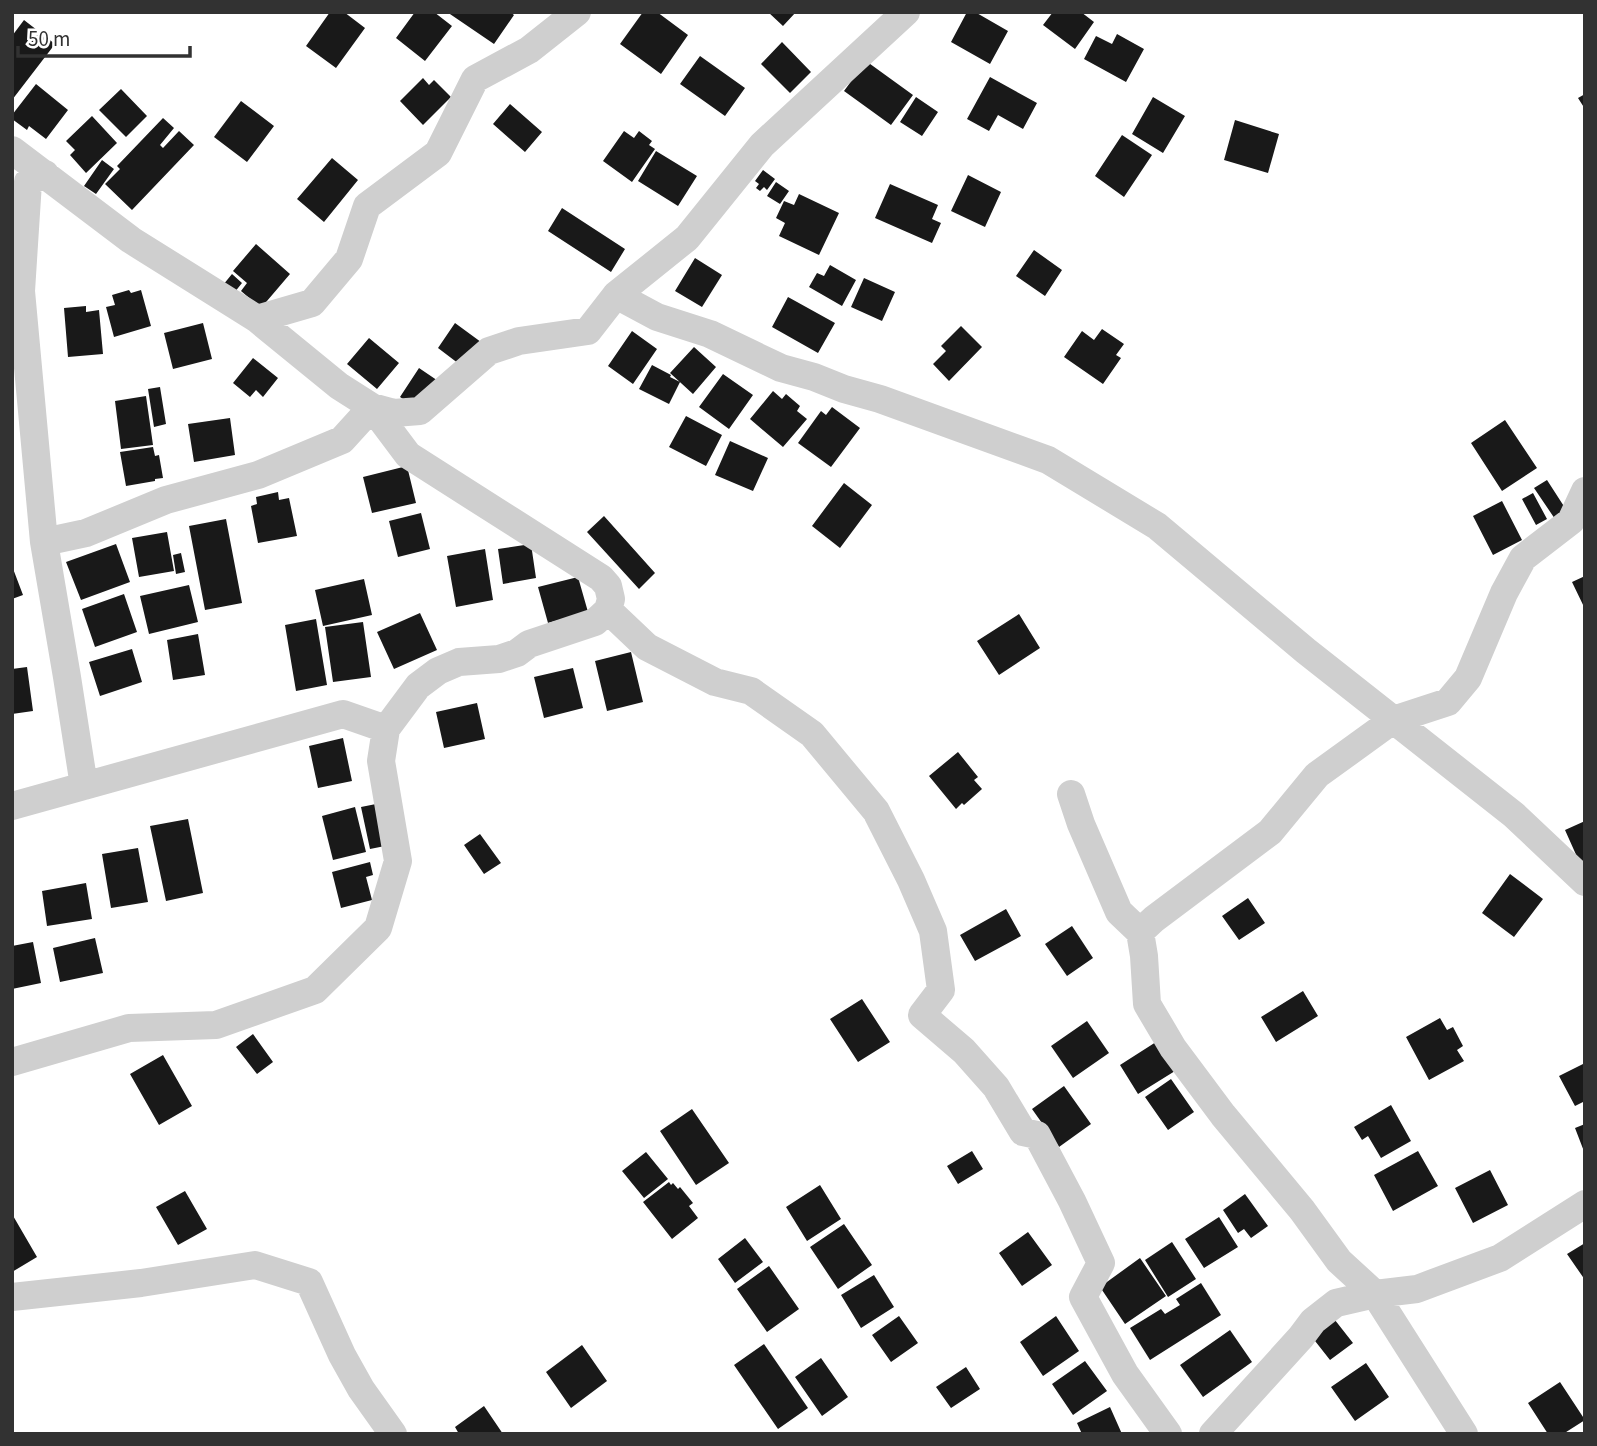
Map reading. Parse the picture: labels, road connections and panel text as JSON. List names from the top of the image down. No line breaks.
{"scale_bar":"50 m"}
